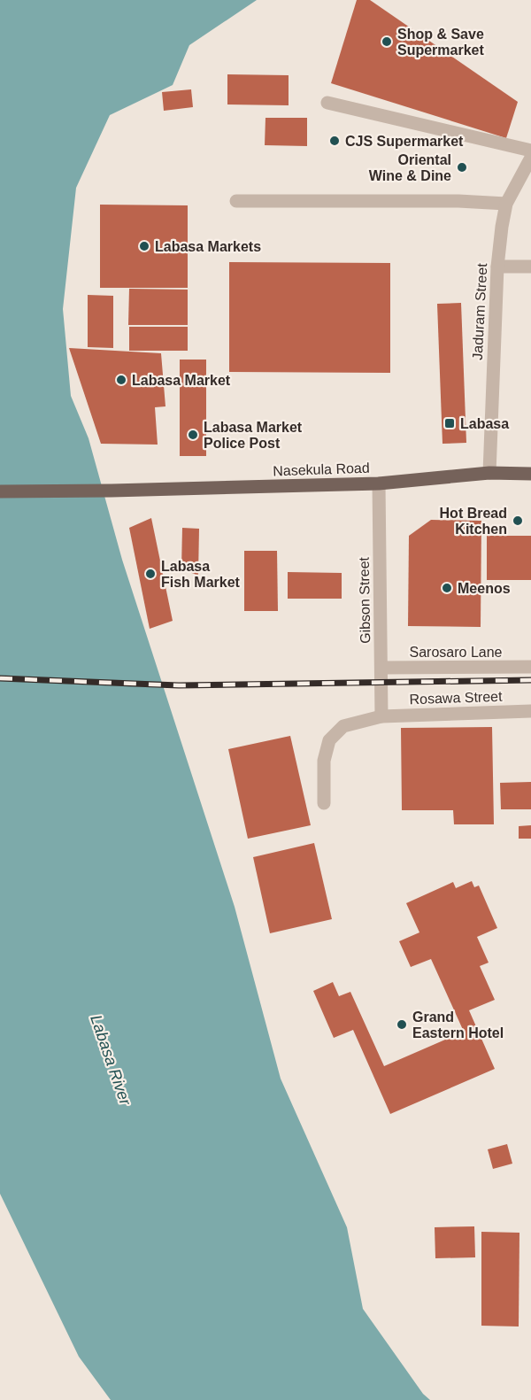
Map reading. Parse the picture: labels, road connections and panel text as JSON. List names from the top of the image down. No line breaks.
{"streets":{"main road":["Nasekula Road"],"street":["Jaduram Street","Gibson Street","Sarosaro Lane","Rosawa Street"]},"crossings":[["Jaduram Street","Nasekula Road"],["Nasekula Road","Gibson Street"],["Gibson Street","Sarosaro Lane"],["Gibson Street","Rosawa Street"]],"water":["Labasa River"],"places":{"other":["Shop & Save Supermarket","CJS Supermarket","Oriental Wine & Dine","Labasa Markets","Labasa Market","Labasa Market Police Post","Hot Bread Kitchen","Labasa Fish Market","Meenos","Grand Eastern Hotel"],"transit":["Labasa"]}}
